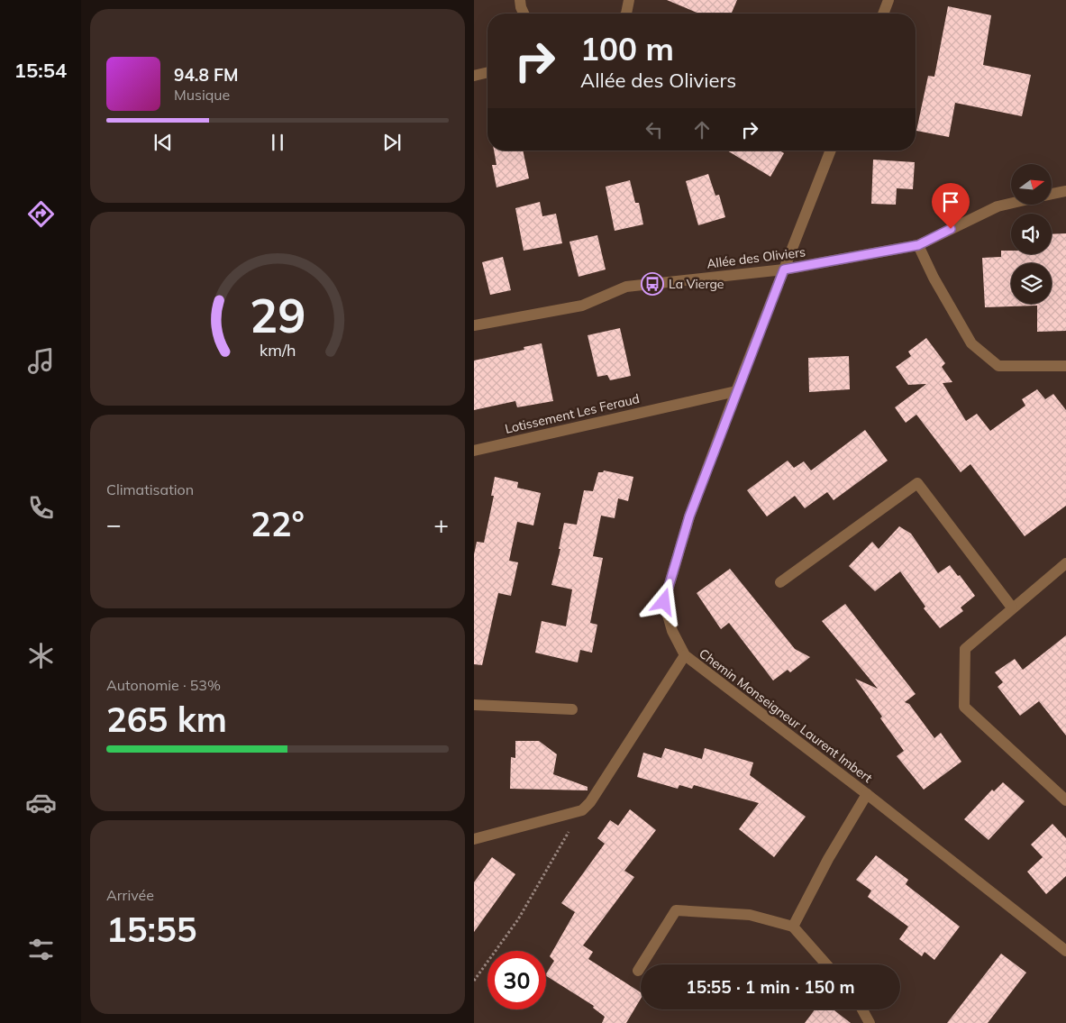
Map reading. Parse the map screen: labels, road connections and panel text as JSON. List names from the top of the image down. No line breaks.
{"streets":{"street":["Allée des Oliviers","Lotissement Les Feraud","Chemin Monseigneur Laurent Imbert"]},"crossings":[["Allée des Oliviers","Chemin Monseigneur Laurent Imbert"],["Lotissement Les Feraud","Chemin Monseigneur Laurent Imbert"]],"places":{"bus stop":["La Vierge"]},"north":"right","page":{"tabs":"15:54","turn":["100 m","Allée des Oliviers"],"song":["94.8 FM","Musique"],"tile":["Climatisation",["Autonomie · 53%","265 km"],["Arrivée","15:55"]],"heat":["−","22°","+"],"limit":"30","trip":"15:55 · 1 min · 150 m","gauge":["29","km/h"]}}
